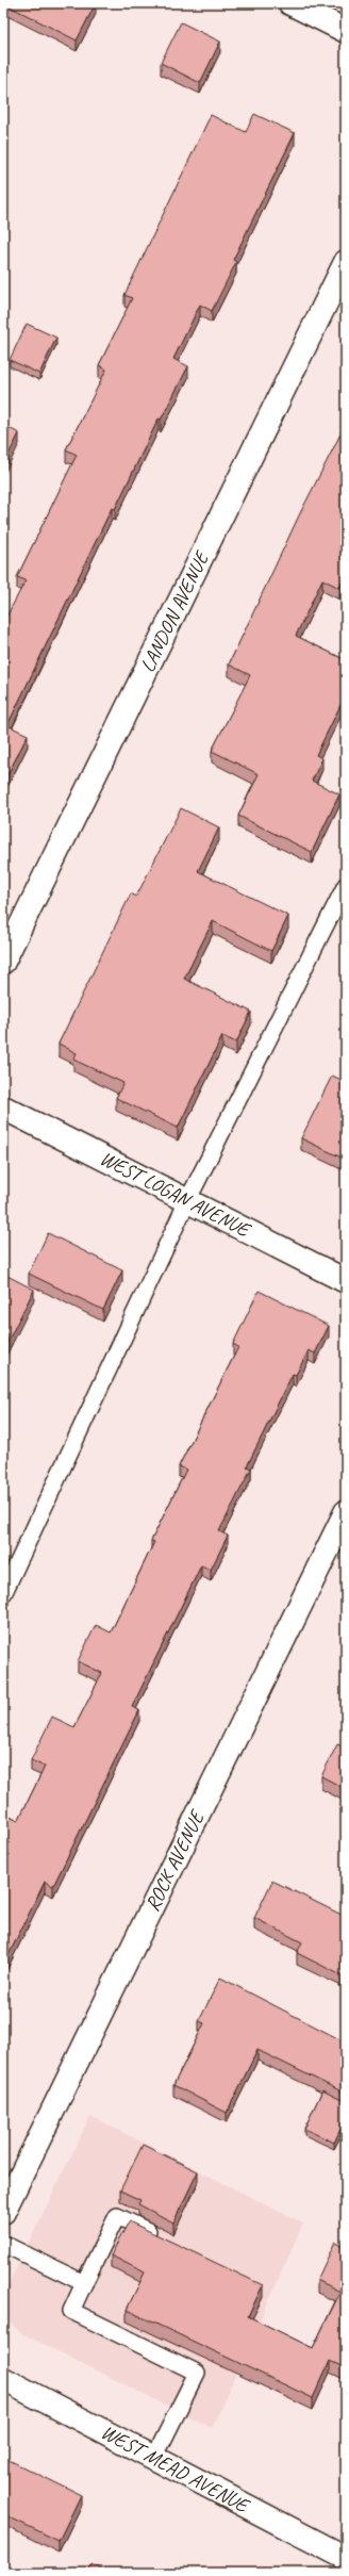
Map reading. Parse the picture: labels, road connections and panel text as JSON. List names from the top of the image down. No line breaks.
{"streets":{"street":["LANDON AVENUE","WEST LOGAN AVENUE","ROCK AVENUE","WEST MEAD AVENUE"]}}
